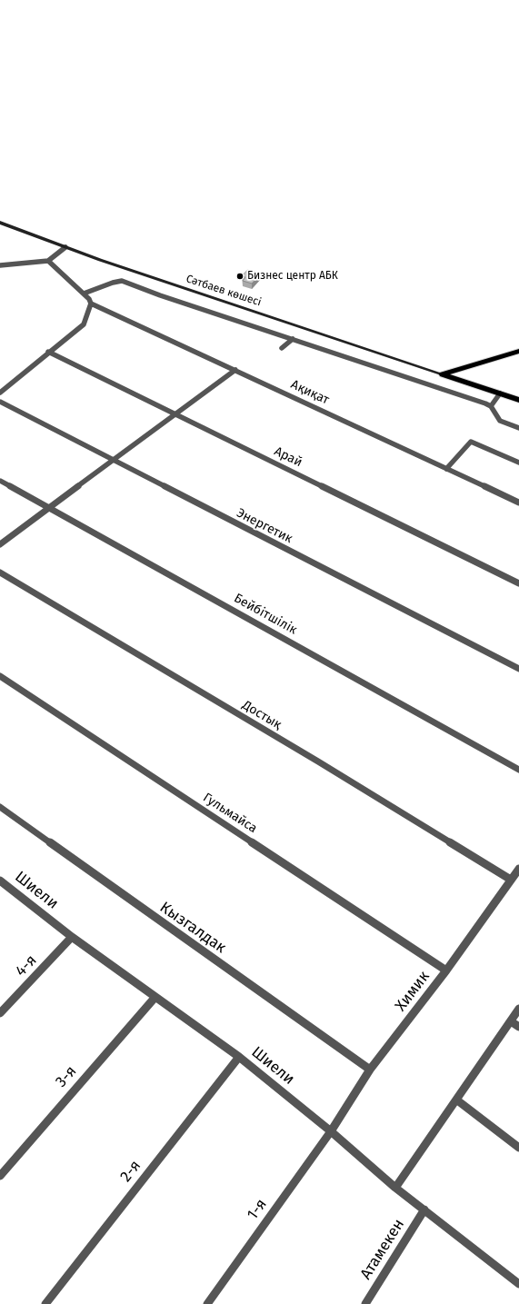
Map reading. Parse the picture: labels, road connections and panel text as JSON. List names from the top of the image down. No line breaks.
{"streets":{"main road":["Сәтбаев көшесі"],"street":["Ақиқат","Арай","Энергетик","Бейбітшілік","Достық","Гульмайса","Шиели","Кызгалдак","4-я","Химик","3-я","2-я","1-я","Атамекен"]},"crossings":[["Достық","Химик"],["Гульмайса","Химик"],["Шиели","4-я"],["Шиели","Химик"],["Шиели","3-я"],["Шиели","2-я"],["Шиели","1-я"],["Шиели","Атамекен"],["Кызгалдак","Химик"],["Химик","1-я"]],"places":["Бизнес центр АБК"]}
